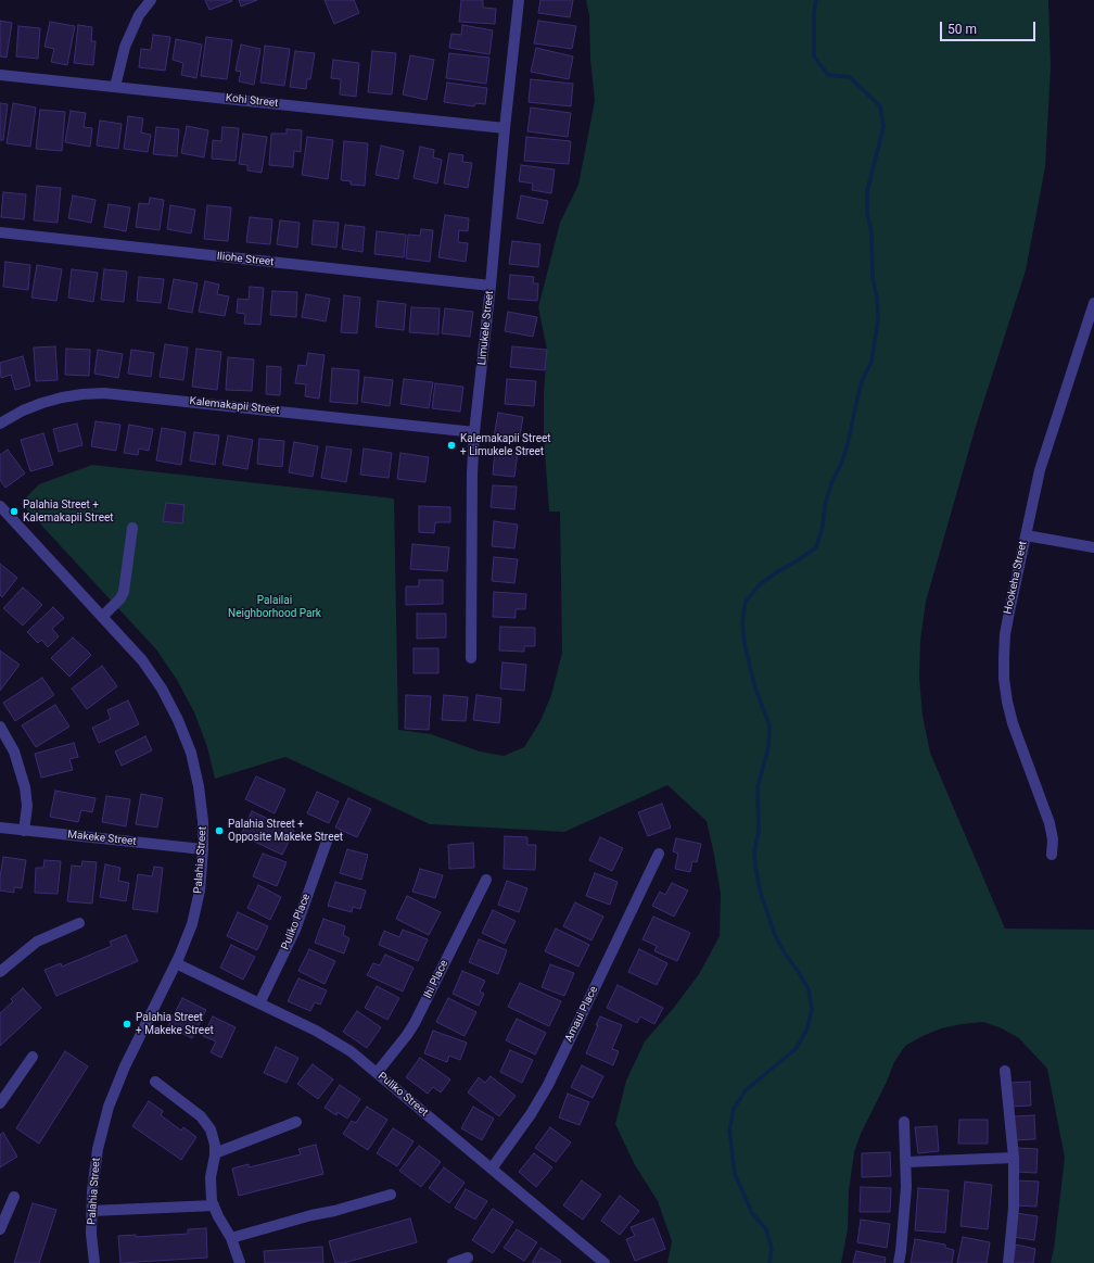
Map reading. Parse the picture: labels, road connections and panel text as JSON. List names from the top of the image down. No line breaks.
{"streets":{"street":["Kohi Street","Iliohe Street","Limukele Street","Kalemakapii Street","Hookeha Street","Makeke Street","Palahia Street","Puliko Place","Ihi Place","Amaui Place","Puliko Street"]},"crossings":[["Kohi Street","Limukele Street"],["Iliohe Street","Limukele Street"],["Limukele Street","Kalemakapii Street"],["Makeke Street","Palahia Street"],["Palahia Street","Puliko Street"],["Puliko Place","Puliko Street"],["Ihi Place","Puliko Street"],["Amaui Place","Puliko Street"]],"parks":["Palailai Neighborhood Park"],"places":["Kalemakapii Street + Limukele Street","Palahia Street + Kalemakapii Street","Palahia Street + Opposite Makeke Street","Palahia Street + Makeke Street"],"scale_bar":"50 m"}
